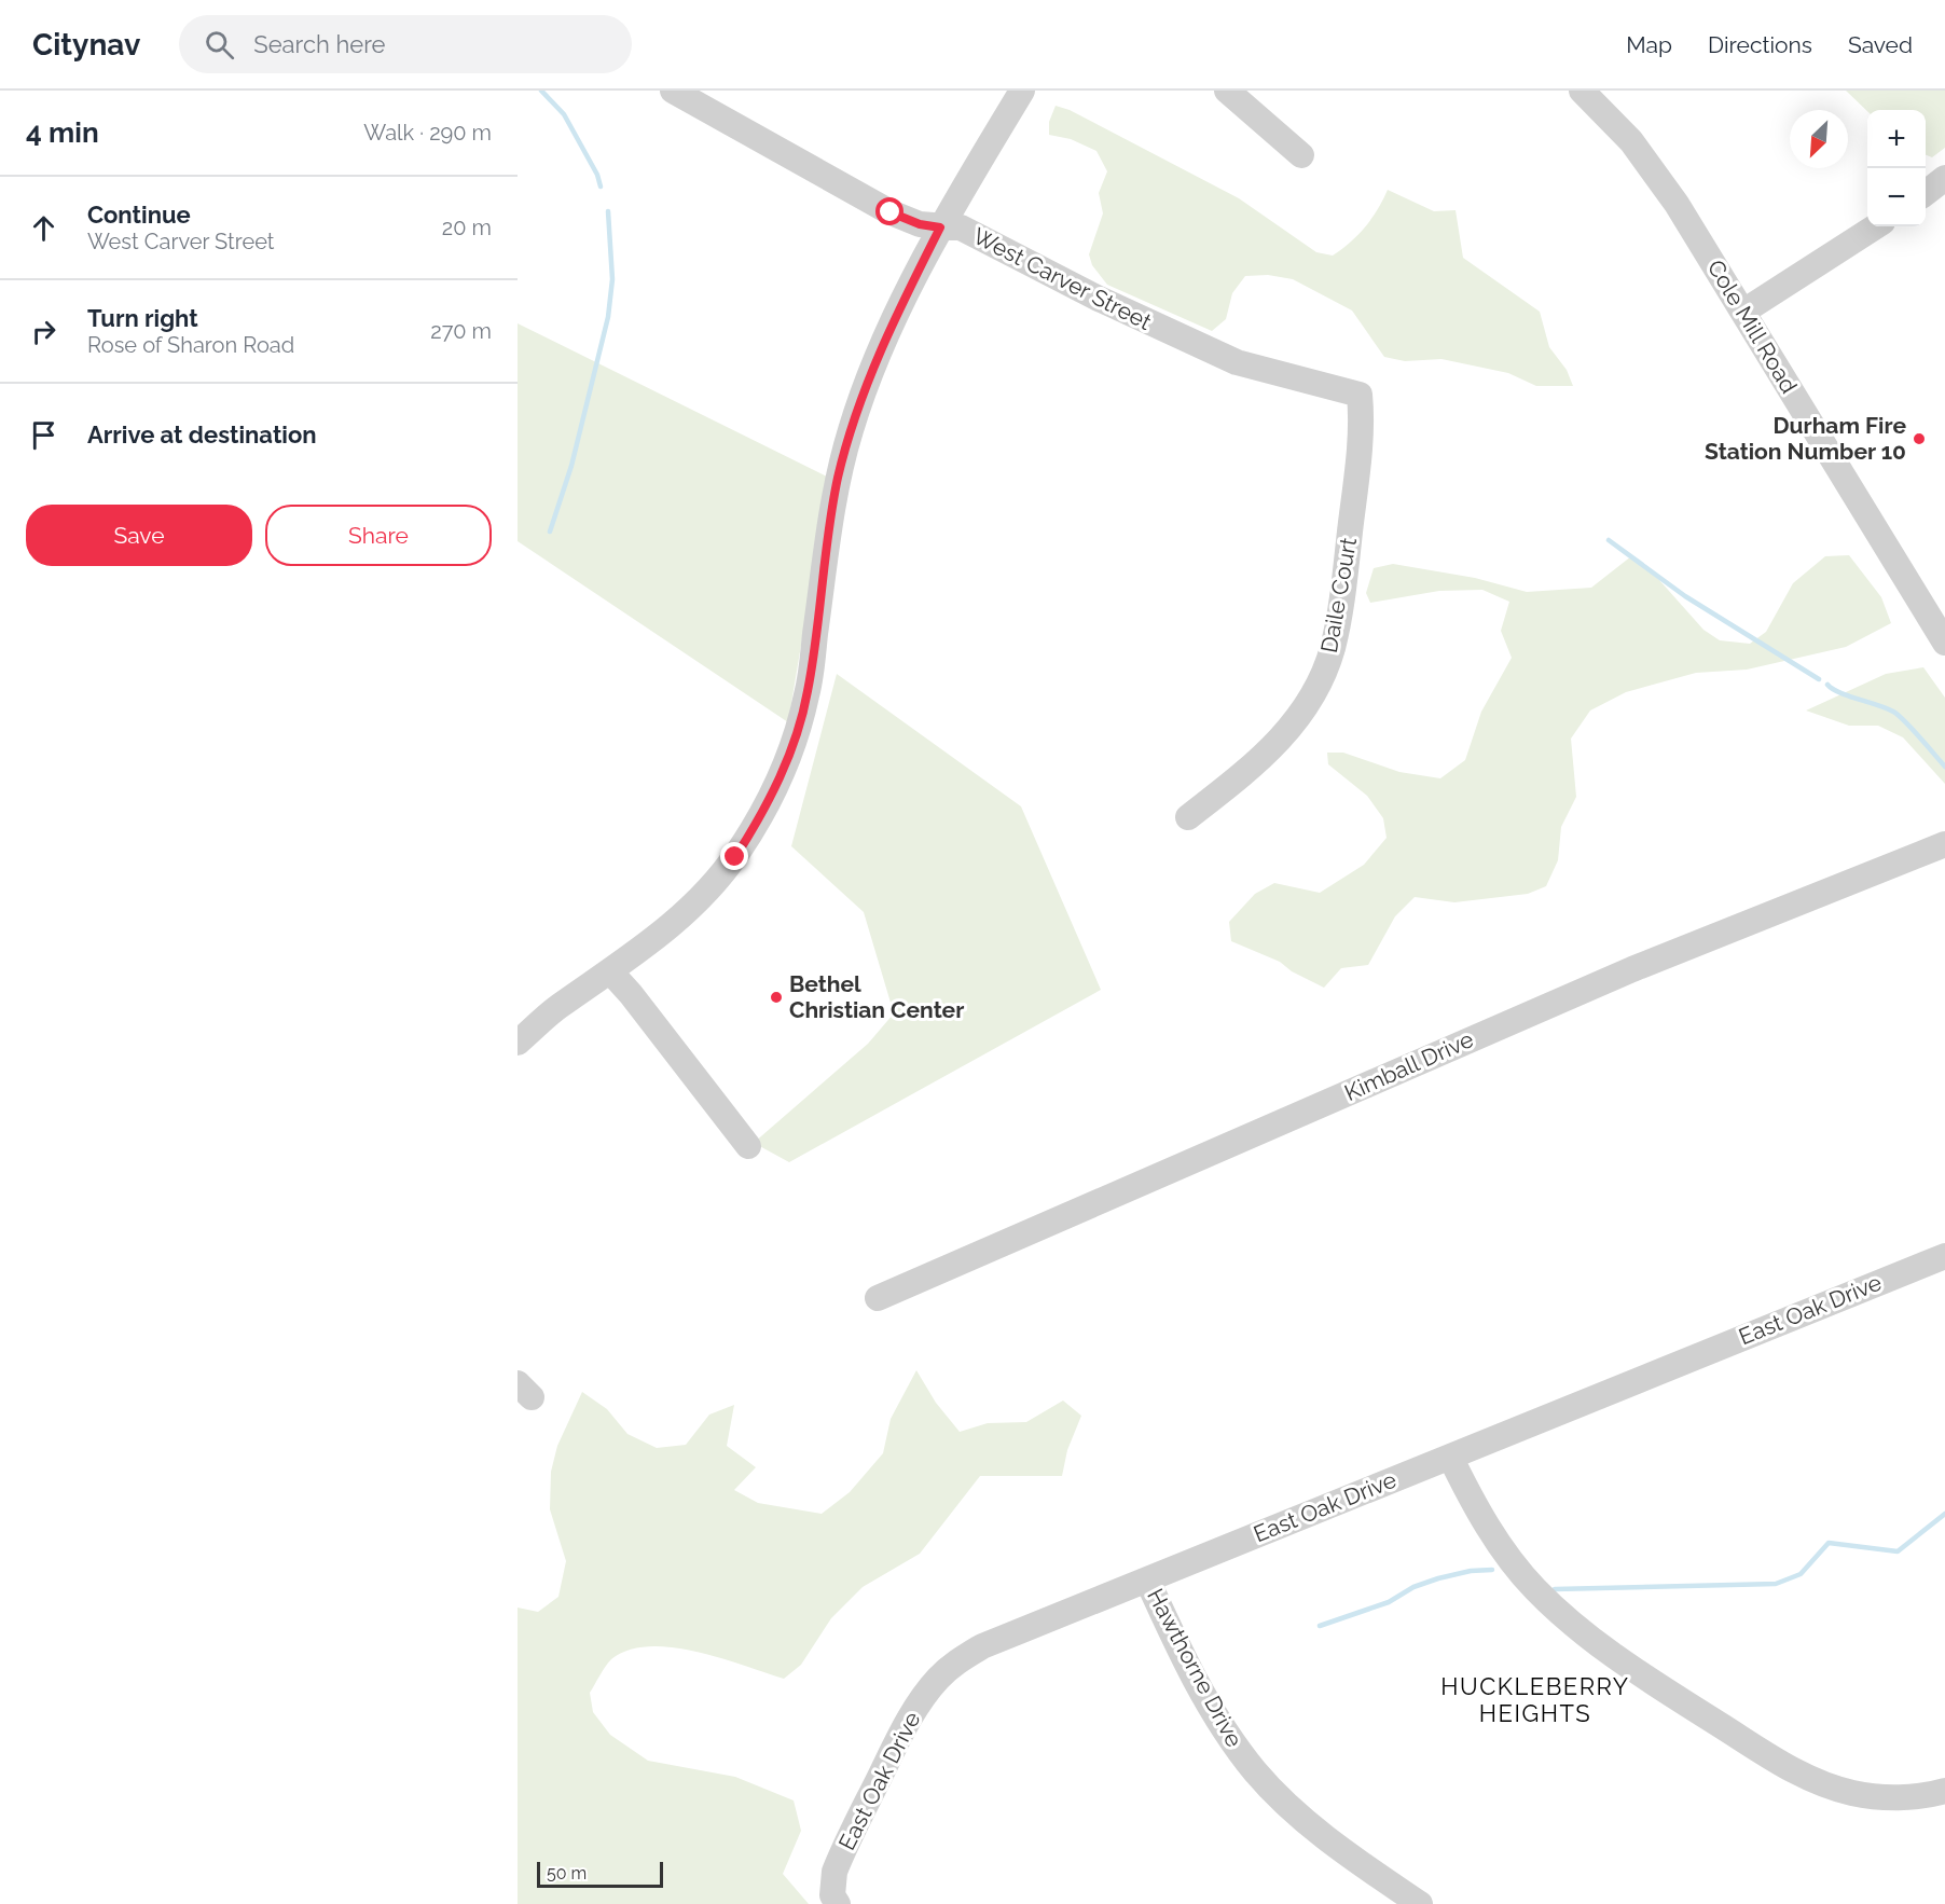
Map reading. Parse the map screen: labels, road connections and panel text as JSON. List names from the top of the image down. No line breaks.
{"streets":{"street":["West Carver Street","Cole Mill Road","Daile Court","Kimball Drive","East Oak Drive","Hawthorne Drive"]},"crossings":[["West Carver Street","Daile Court"],["East Oak Drive","Hawthorne Drive"]],"districts":["HUCKLEBERRY HEIGHTS"],"places":["Durham Fire Station Number 10","Bethel Christian Center"],"scale_bar":"50 m","north":"bottom left","page":{"header":"Citynav","search":"Search here","nav":["Map","Directions","Saved"],"heading":["4 min","Walk · 290 m"],"map_buttons":["+","−"],"list":[["Continue","West Carver Street","20 m"],["Turn right","Rose of Sharon Road","270 m"],"Arrive at destination"],"buttons":["Save","Share"],"scale":"50 m"}}
